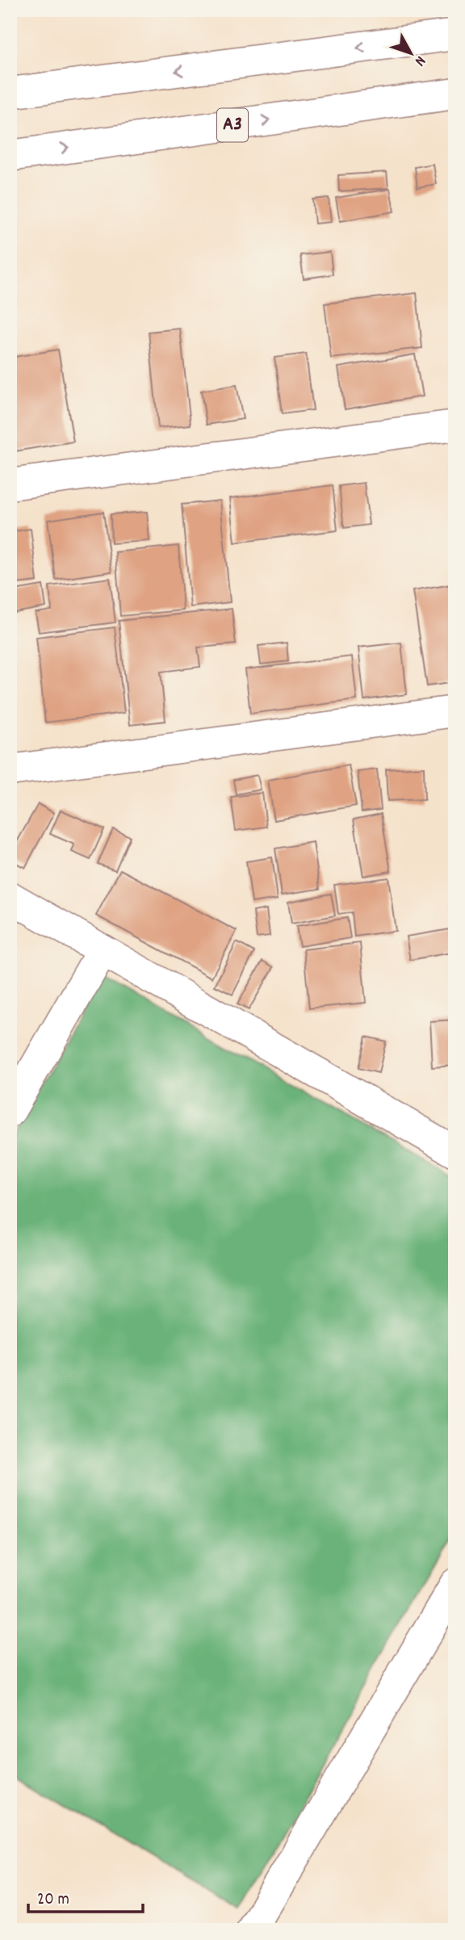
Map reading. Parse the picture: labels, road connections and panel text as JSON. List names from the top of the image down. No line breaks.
{"streets":{"main road":["A3"]},"scale_bar":"20 m","north":"bottom right"}
